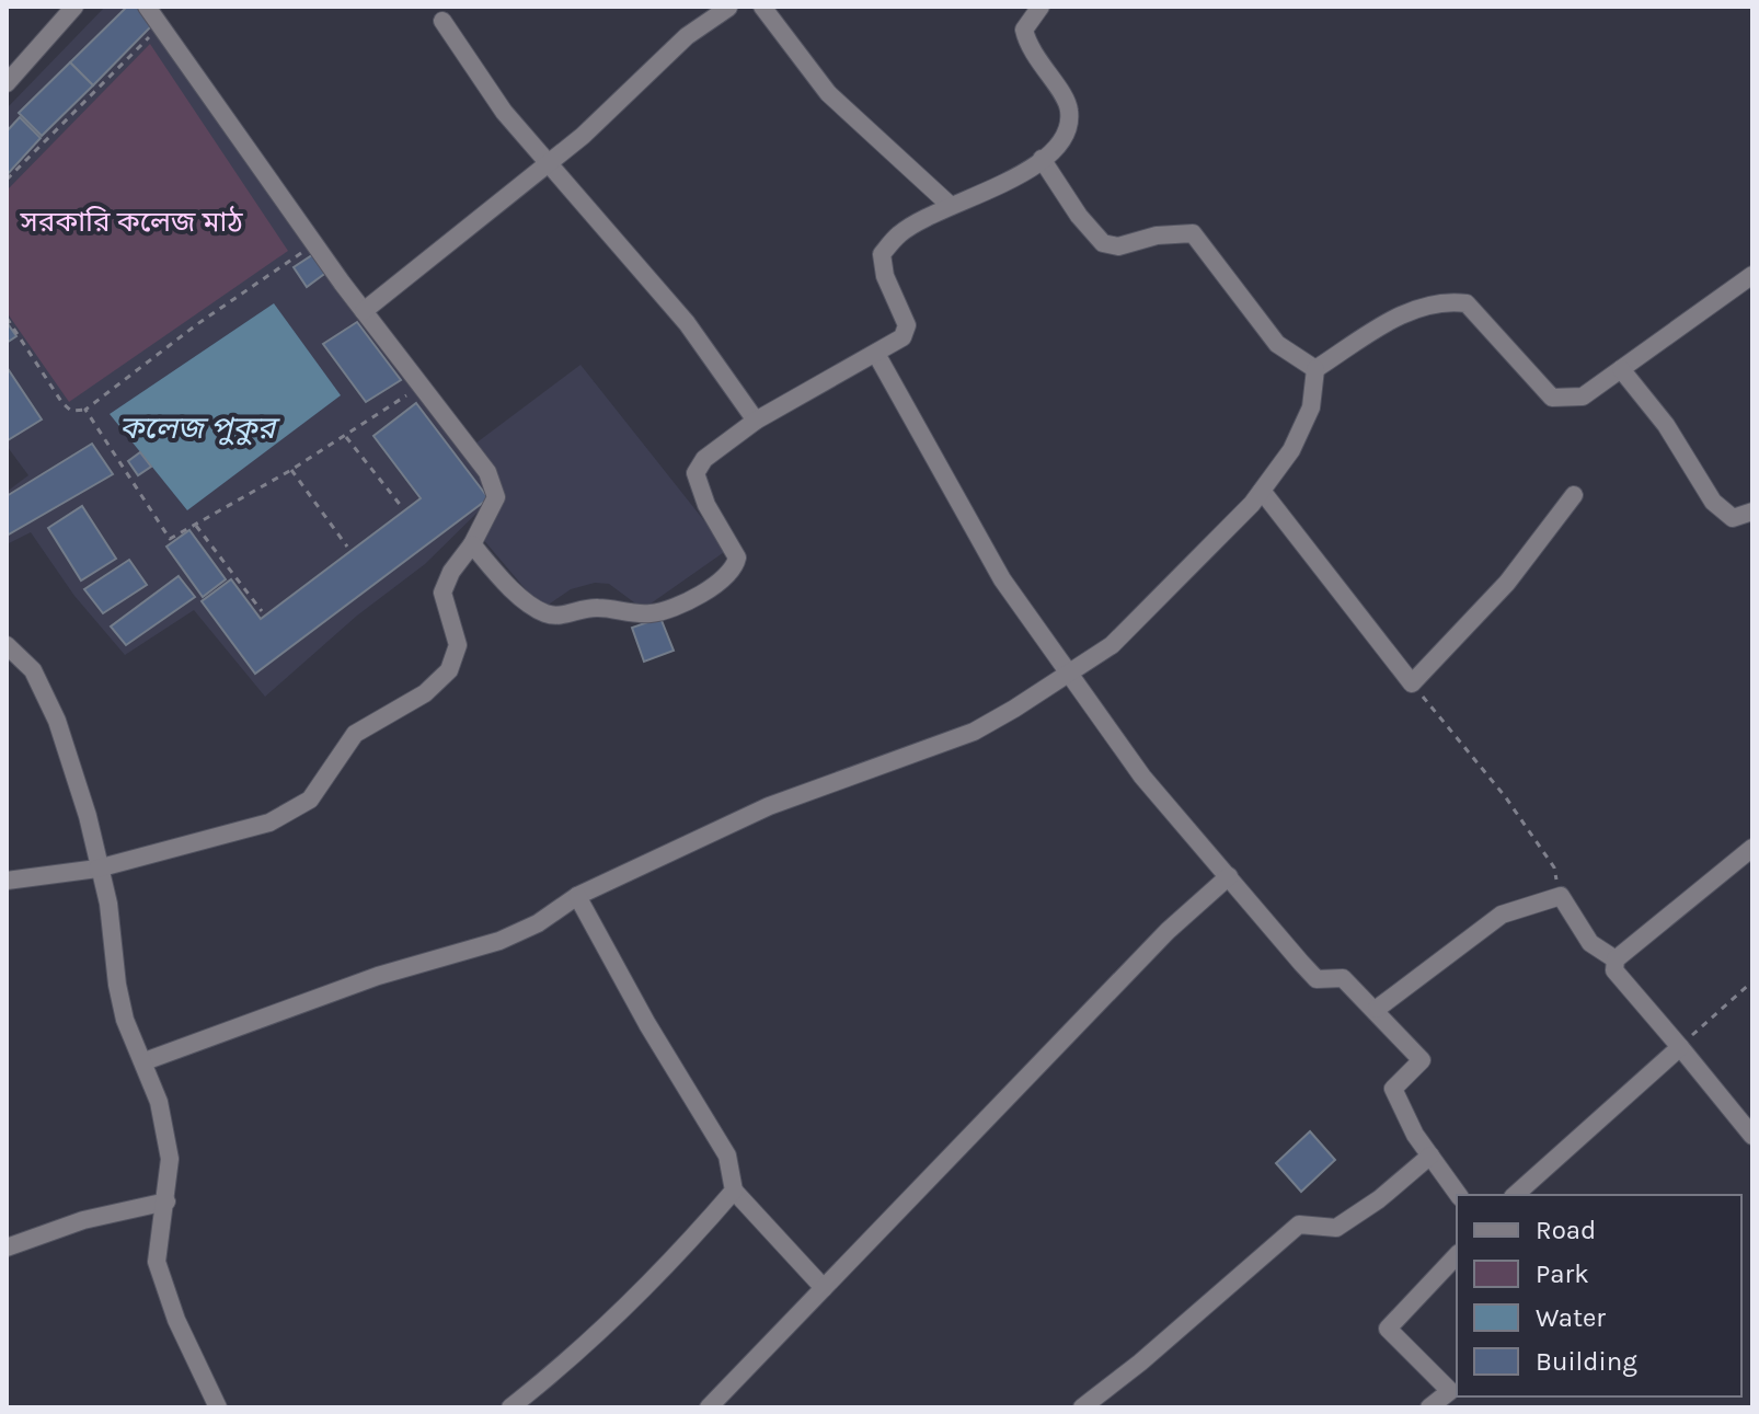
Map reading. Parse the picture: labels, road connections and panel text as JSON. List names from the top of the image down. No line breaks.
{"water":["কলেজ পুকুর"],"parks":["সরকারি কলেজ মাঠ"],"legend":["Road","Park","Water","Building"]}
